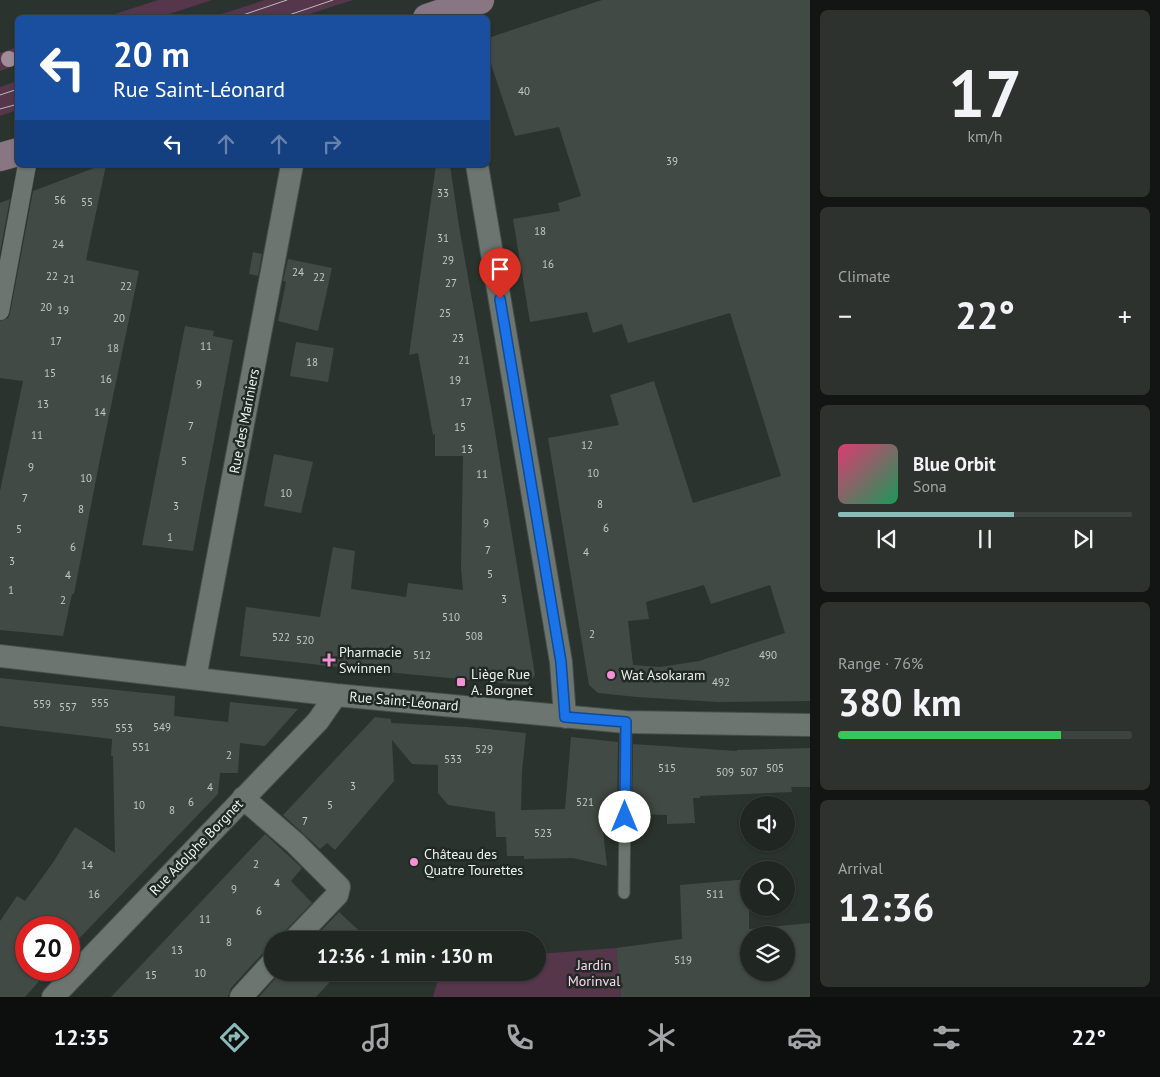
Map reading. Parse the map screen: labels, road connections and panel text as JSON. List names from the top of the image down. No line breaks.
{"streets":{"street":["Rue des Mariniers","Rue Saint-Léonard","Rue Adolphe Borgnet"]},"crossings":[["Rue des Mariniers","Rue Saint-Léonard"],["Rue Saint-Léonard","Rue Adolphe Borgnet"]],"parks":["Jardin Morinval"],"places":{"health":["Pharmacie Swinnen"],"other":["Wat Asokaram","Château des Quatre Tourettes"],"transit":["Liège Rue A. Borgnet"]},"house_numbers":["40","39","33","56","55","18","31","24","29","16","24","22","22","21","27","22","20","19","25","20","23","17","11","18","21","18","15","16","19","9","17","13","14","7","15","11","12","13","5","9","10","11","10","10","7","8","3","8","9","6","5","1","6","7","4","3","5","4","1","3","2","510","2","508","522","520","512","490","492","555","559","557","549","553","551","529","2","533","515","505","509","507","3","4","6","521","10","5","8","7","523","2","14","4","9","16","511","6","11","8","13","519","10","15"],"page":{"tile":[["17","km/h"],"Climate",["Range · 76%","380 km"],["Arrival","12:36"]],"turn":["20 m","Rue Saint-Léonard"],"heat":["−","22°","+"],"song":["Blue Orbit","Sona"],"limit":"20","trip":"12:36 · 1 min · 130 m","tabs":["12:35","22°"]}}
